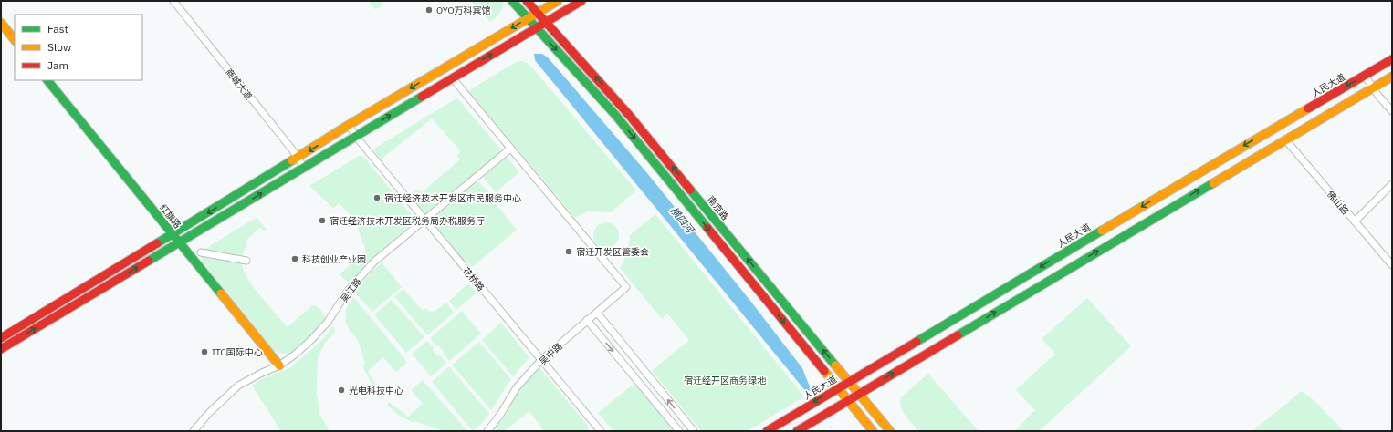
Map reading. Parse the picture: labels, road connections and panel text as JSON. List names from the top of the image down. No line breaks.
{"streets":{"main road":["人民大道","南京路","红旗路"],"street":["商城大道","佛山路","花桥路","吴江路","吴中路"]},"crossings":[["人民大道","南京路"],["红旗路","吴江路"],["花桥路","吴江路"],["花桥路","吴中路"],["吴江路","吴中路"]],"water":["横四河"],"parks":["宿迁经开区商务绿地"],"places":["OYO万科宾馆","宿迁经济技术开发区市民服务中心","宿迁经济技术开发区税务局办税服务厅","宿迁开发区管委会","科技创业产业园","ITC国际中心","光电科技中心"],"legend":["Fast","Slow","Jam"]}
